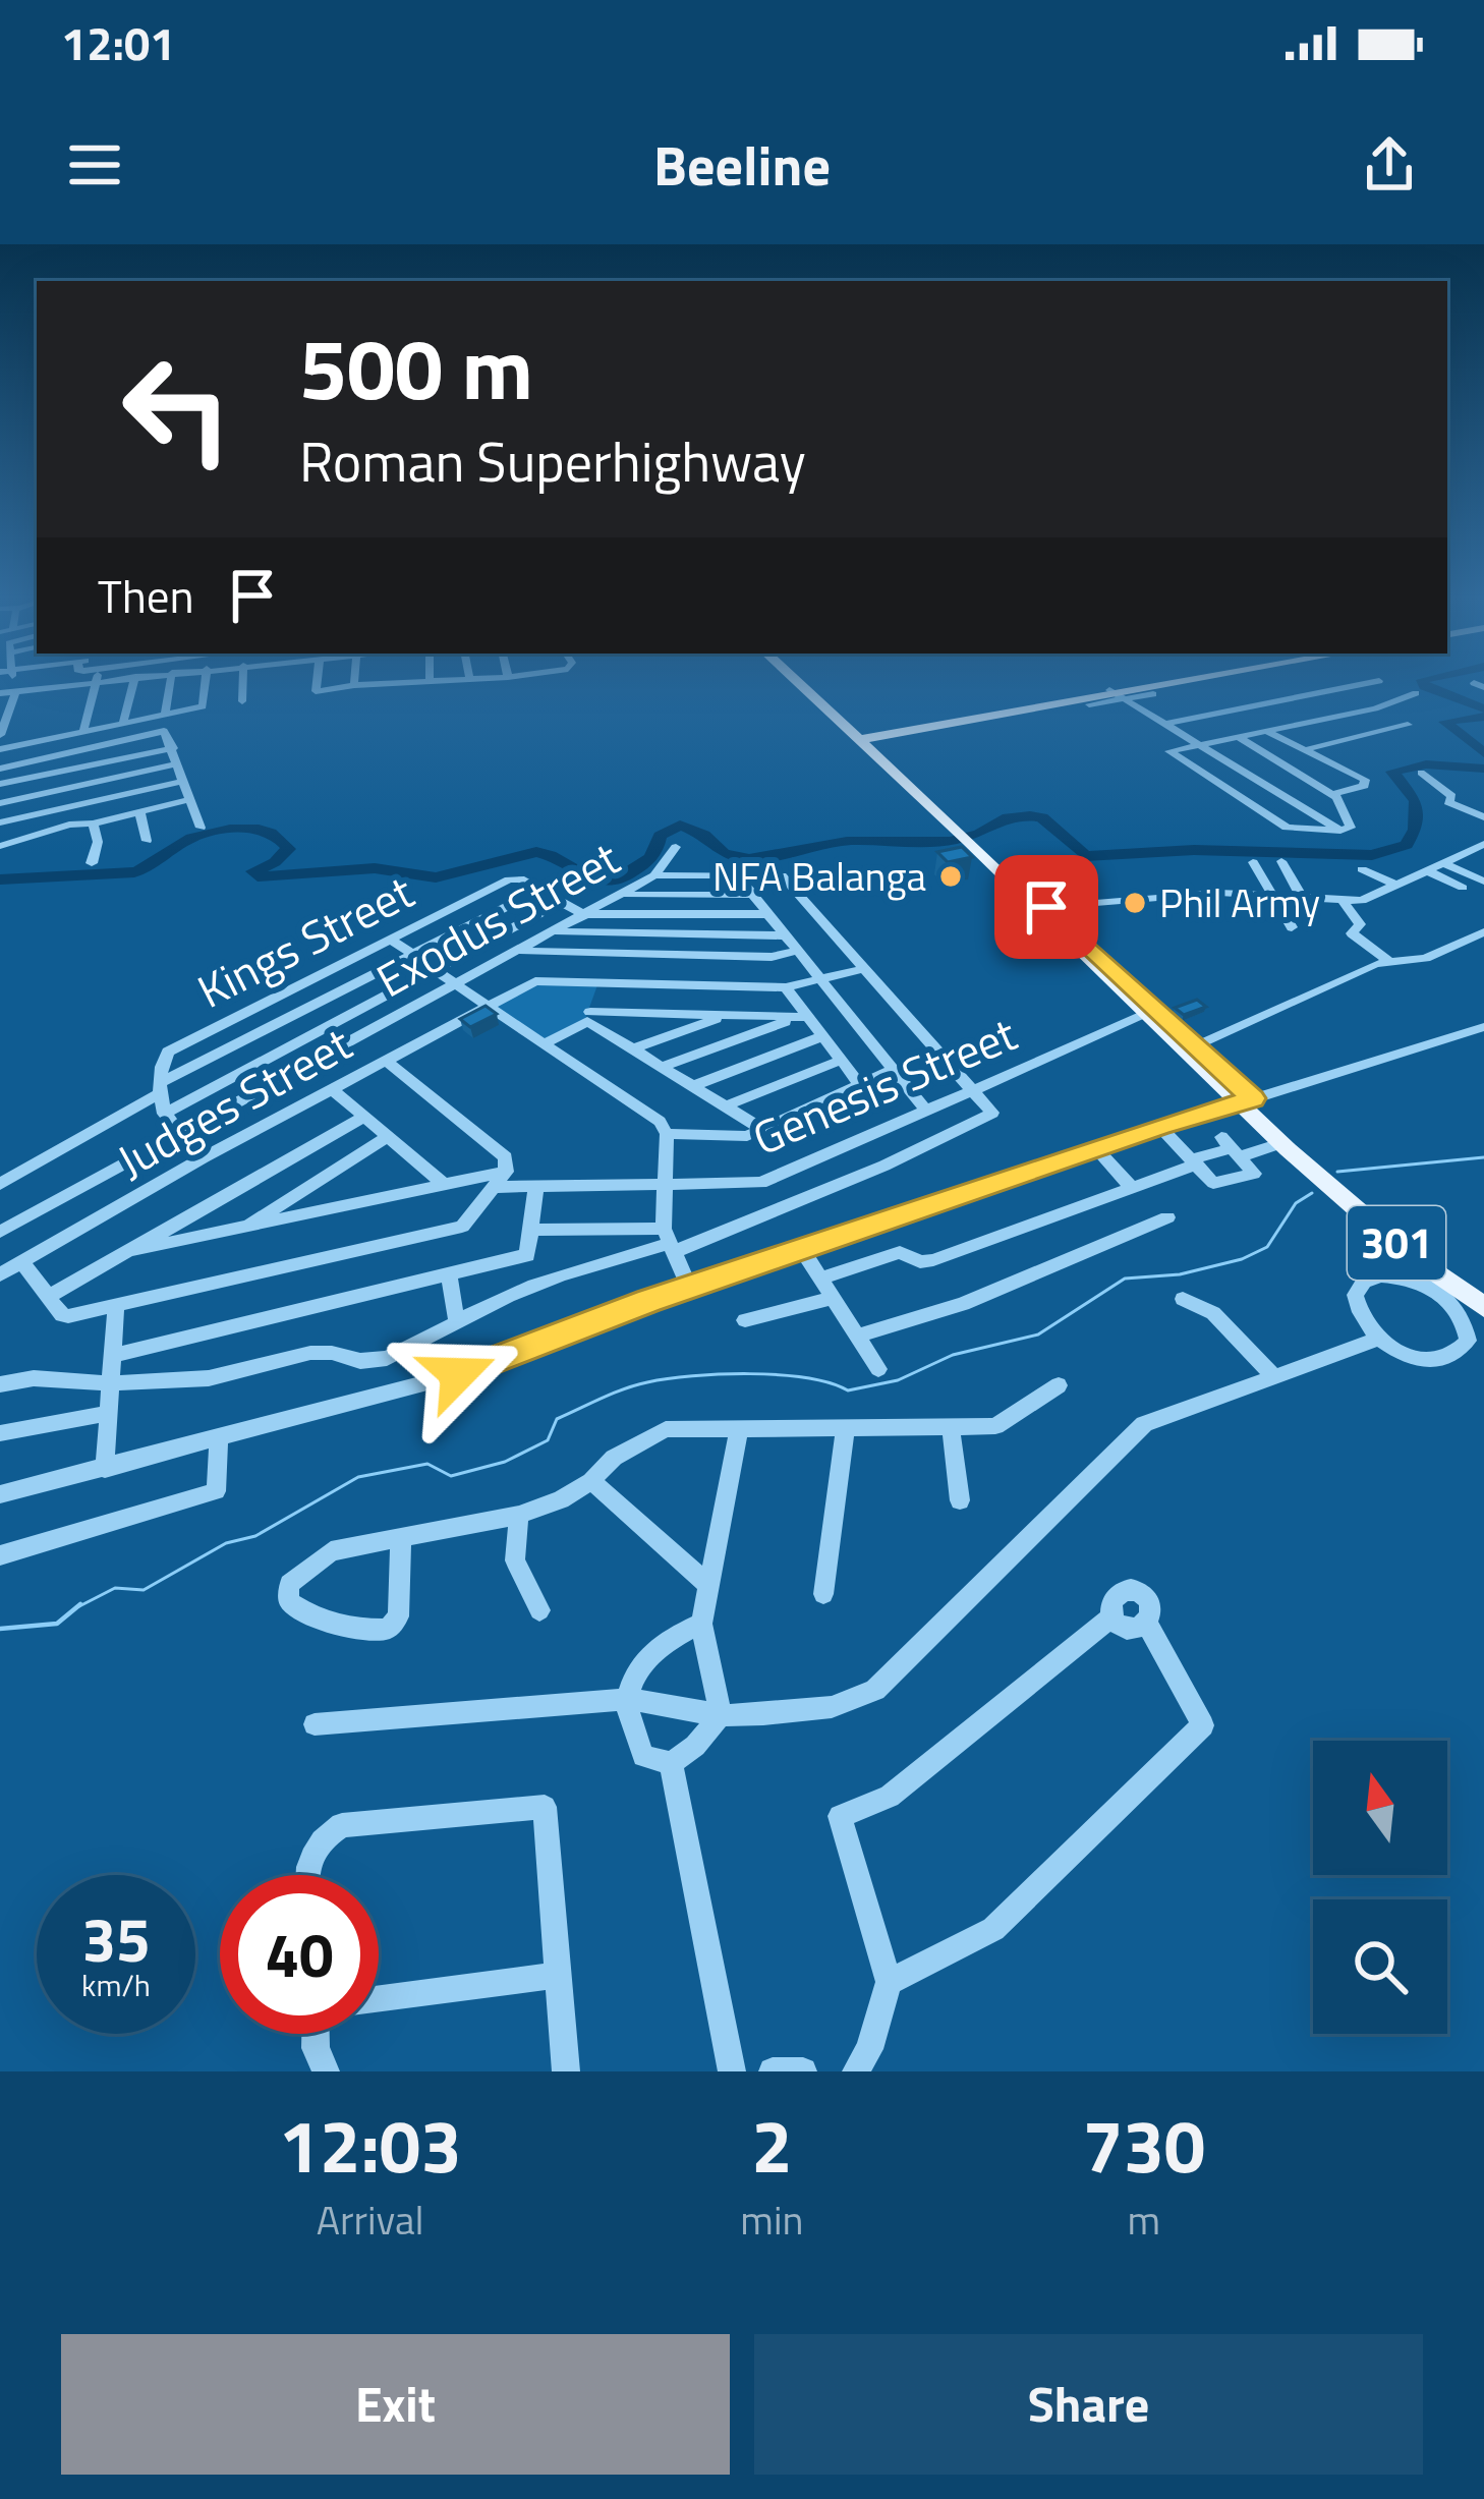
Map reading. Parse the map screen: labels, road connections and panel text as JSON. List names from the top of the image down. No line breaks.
{"streets":{"main road":["301"],"street":["Exodus Street","Kings Street","Genesis Street","Judges Street"]},"crossings":[["Exodus Street","Kings Street"],["Exodus Street","Genesis Street"],["Exodus Street","Judges Street"],["Genesis Street","301"]],"places":["NFA Balanga","Phil Army"],"north":"top","page":{"status":"12:01","header":"Beeline","turn":["500 m","Roman Superhighway"],"then":"Then","speed":"35 km/h","limit":"40","eta":["12:03","Arrival","2","min","730","m"],"buttons":["Exit","Share"]}}
